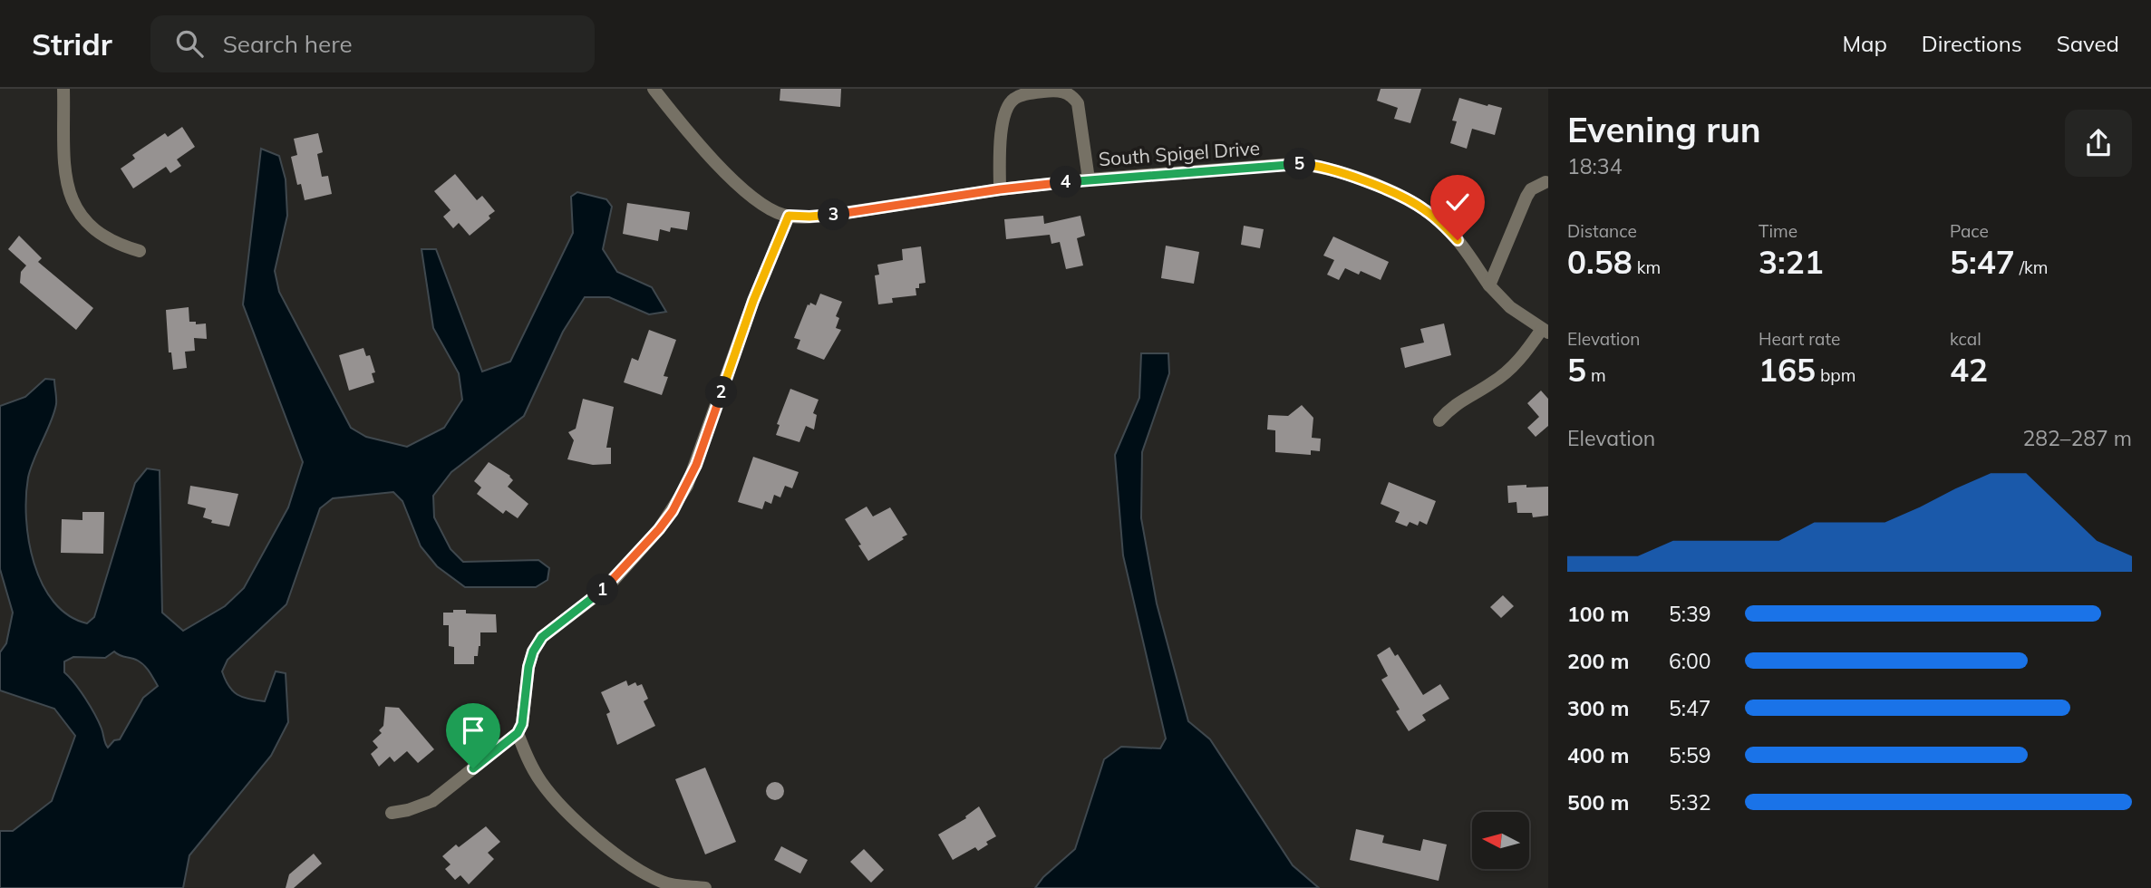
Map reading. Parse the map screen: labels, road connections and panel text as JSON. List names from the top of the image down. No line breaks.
{"streets":{"street":["South Spigel Drive"]},"north":"left","page":{"header":"Stridr","search":"Search here","nav":["Map","Directions","Saved"],"heading":["Evening run","18:34"],"pins":["5","4","3","2","1"],"stats":[["Distance","0.58 km"],["Time","3:21"],["Pace","5:47 /km"],["Elevation","5 m"],["Heart rate","165 bpm"],["kcal","42"]],"chart":["Elevation","282–287 m"],"list":[{"name":"100 m","note":"5:39"},{"name":"200 m","note":"6:00"},{"name":"300 m","note":"5:47"},{"name":"400 m","note":"5:59"},{"name":"500 m","note":"5:32"}]}}
